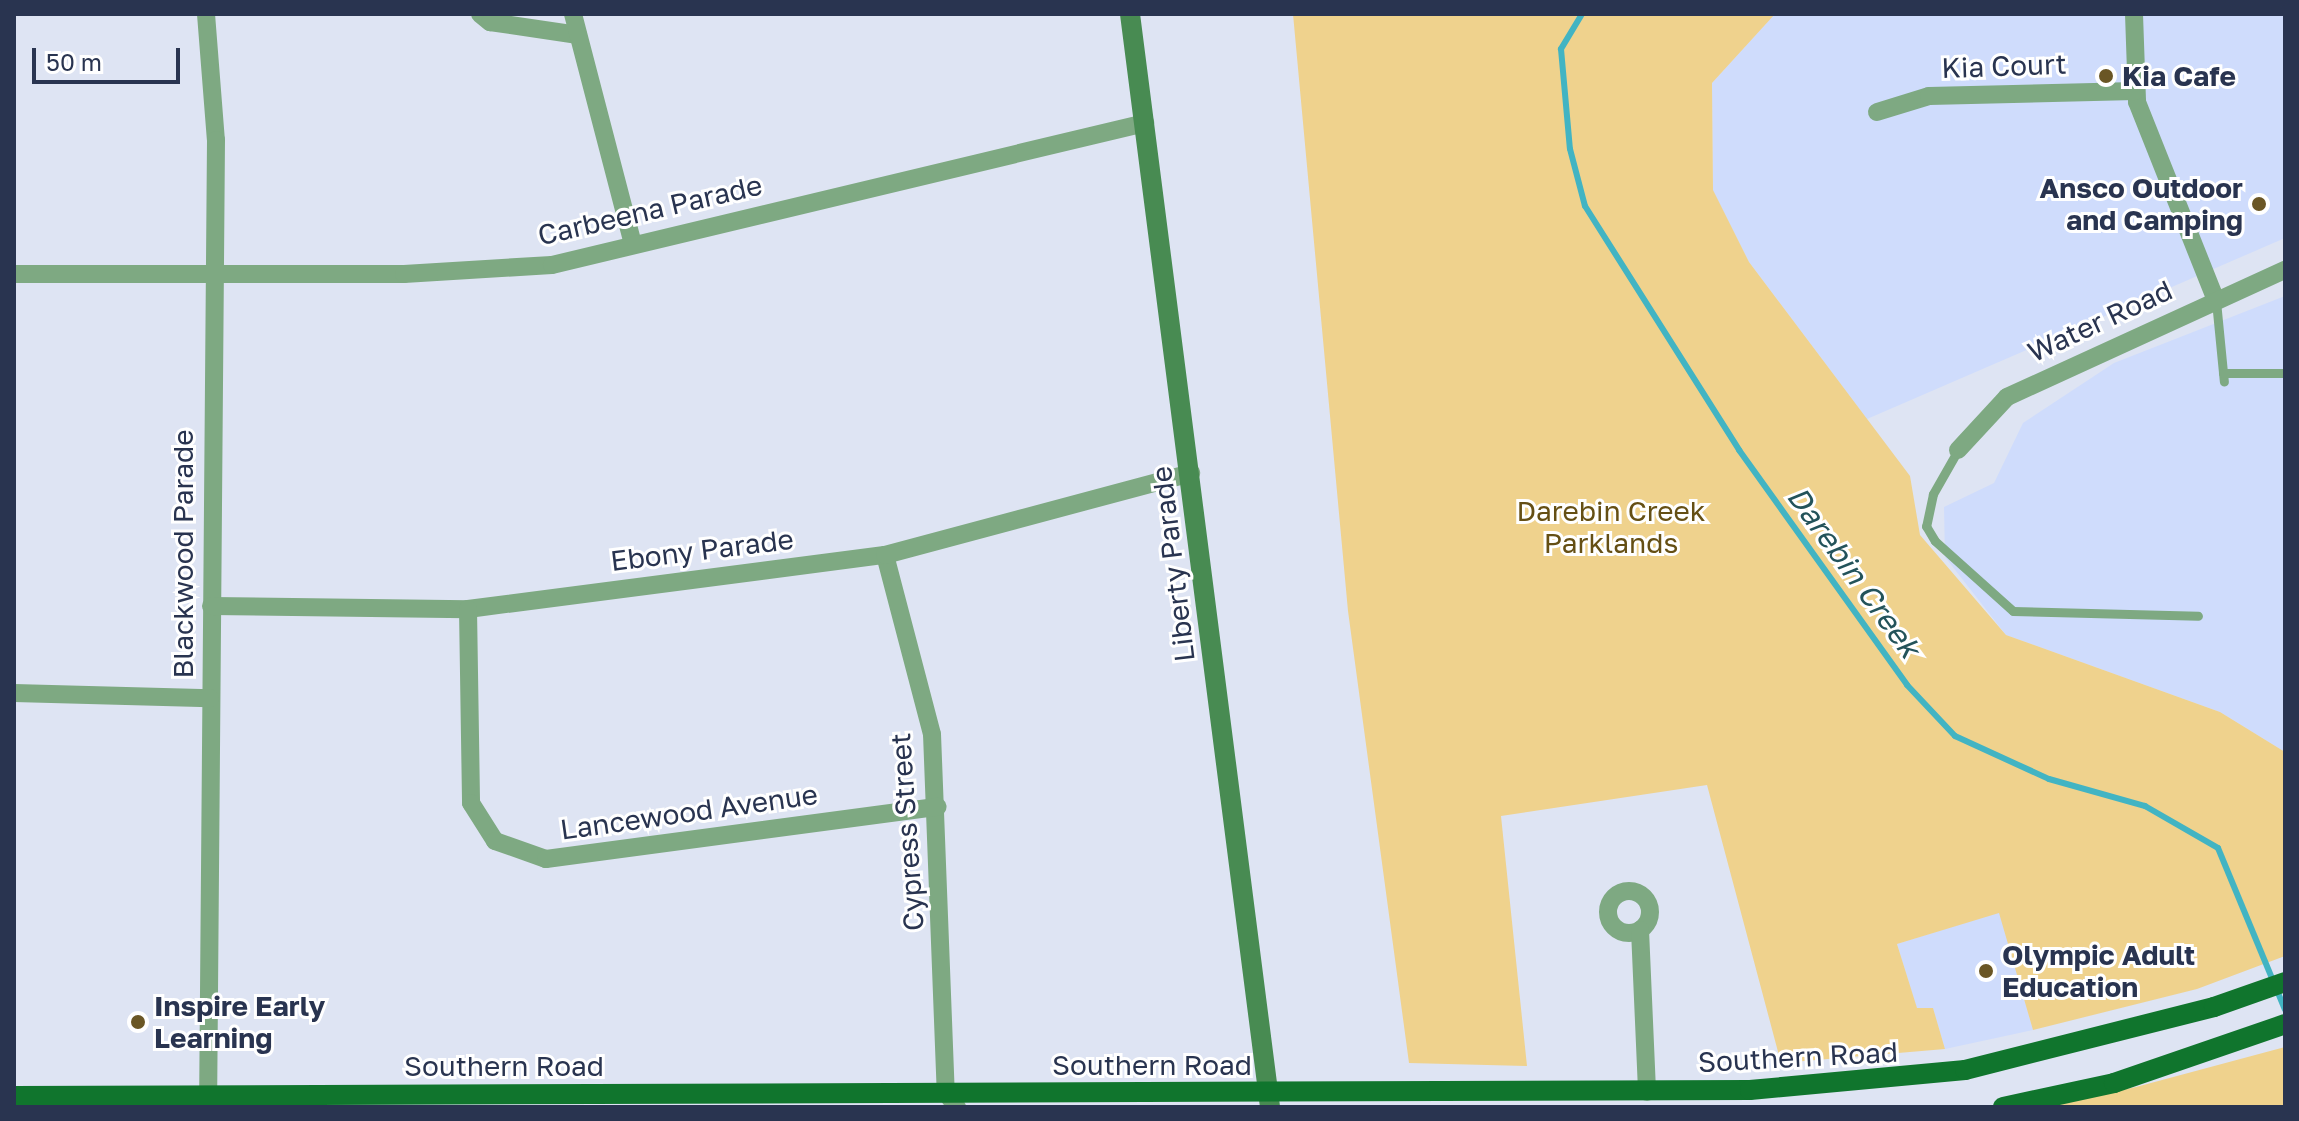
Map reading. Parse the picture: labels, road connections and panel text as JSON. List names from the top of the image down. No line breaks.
{"streets":{"main road":["Southern Road"],"street":["Kia Court","Carbeena Parade","Water Road","Ebony Parade","Blackwood Parade","Liberty Parade","Lancewood Avenue","Cypress Street"]},"crossings":[["Carbeena Parade","Blackwood Parade"],["Carbeena Parade","Liberty Parade"],["Ebony Parade","Blackwood Parade"],["Ebony Parade","Liberty Parade"],["Ebony Parade","Lancewood Avenue"],["Ebony Parade","Cypress Street"],["Blackwood Parade","Southern Road"],["Liberty Parade","Southern Road"],["Lancewood Avenue","Cypress Street"],["Cypress Street","Southern Road"]],"water":["Darebin Creek"],"parks":["Darebin Creek Parklands"],"places":["Kia Cafe","Ansco Outdoor and Camping","Olympic Adult Education","Inspire Early Learning"],"scale_bar":"50 m"}
